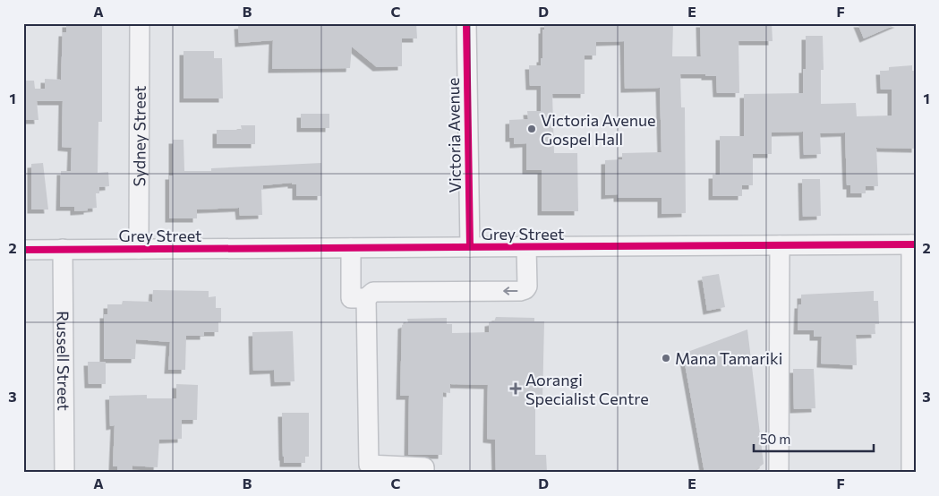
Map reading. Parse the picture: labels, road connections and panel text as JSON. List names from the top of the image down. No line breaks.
{"streets":{"street":["Victoria Avenue","Sydney Street","Grey Street","Russell Street"]},"crossings":[["Victoria Avenue","Grey Street"],["Sydney Street","Grey Street"],["Grey Street","Russell Street"]],"places":{"other":["Victoria Avenue Gospel Hall","Mana Tamariki"],"health":["Aorangi Specialist Centre"]},"scale_bar":"50 m","grid":{"columns":["A","B","C","D","E","F"],"rows":["1","2","3"]}}
